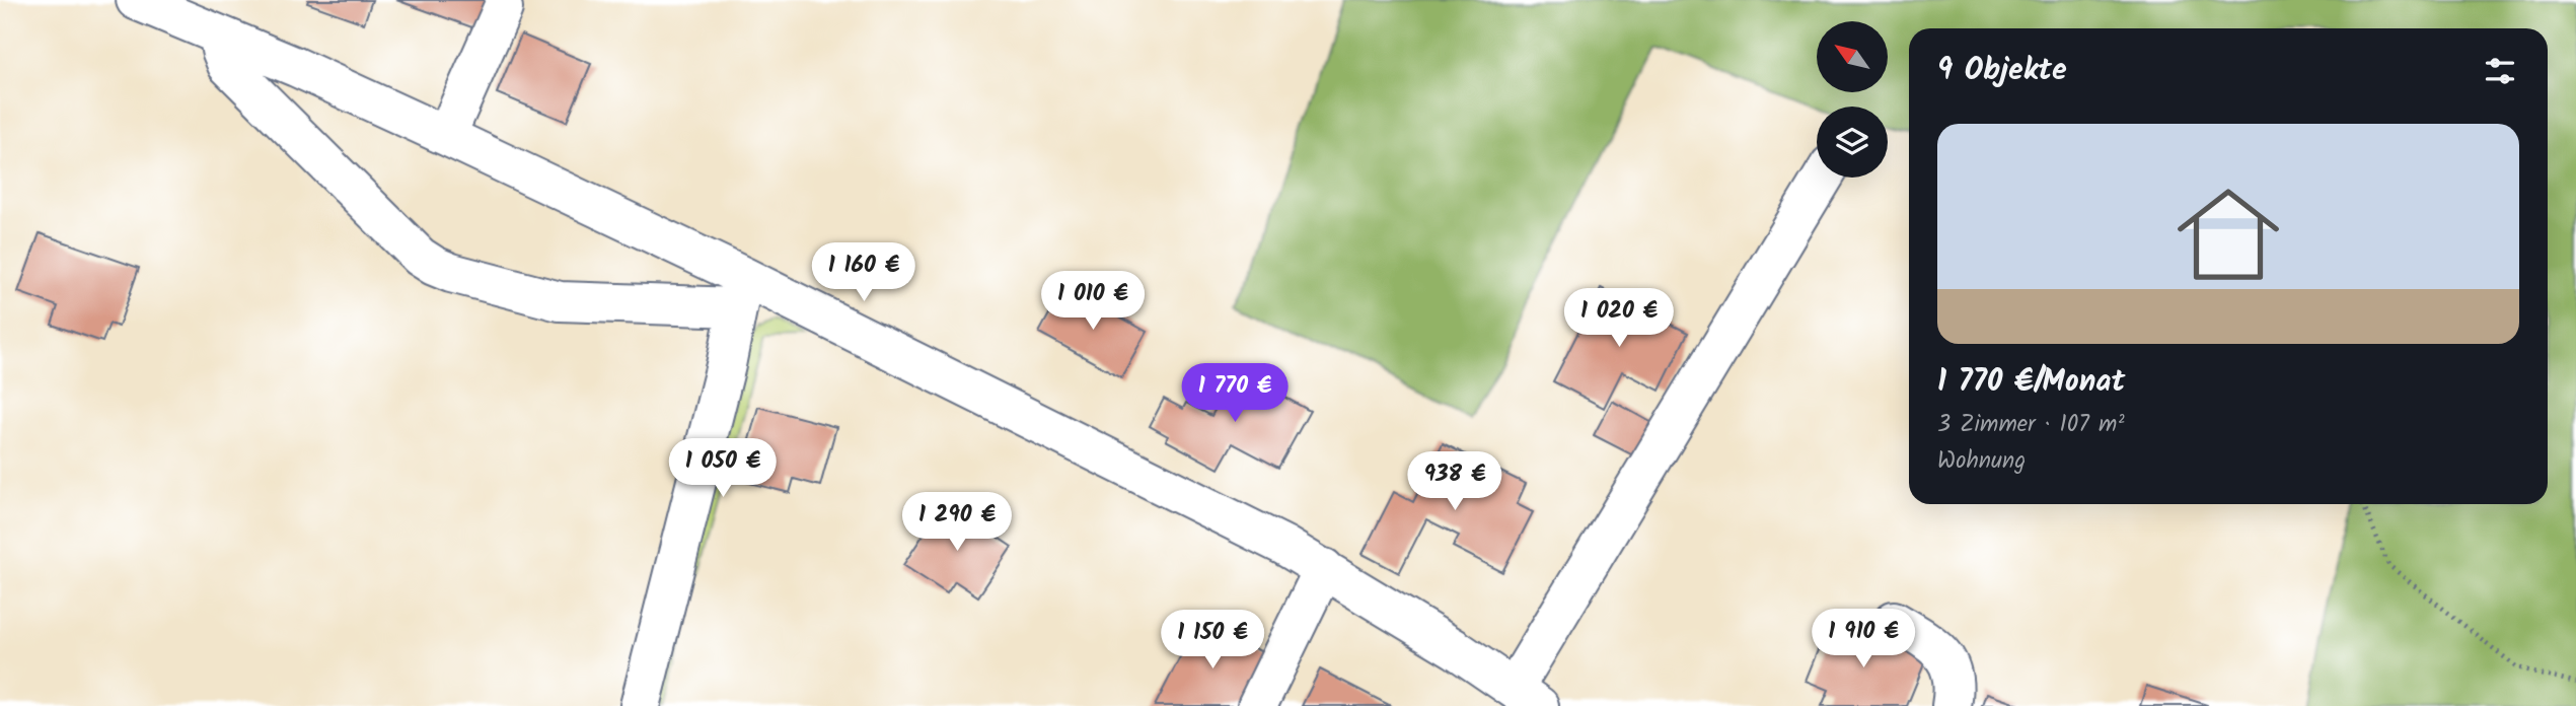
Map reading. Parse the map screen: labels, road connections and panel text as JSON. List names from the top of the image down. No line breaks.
{"north":"top left","page":{"heading":"9 Objekte","list":[{"name":"1 770 €/Monat","note":"3 Zimmer · 107 m² · Wohnung"}],"price":["1 160 €","1 010 €","1 020 €","1 770 €","1 050 €","938 €","1 290 €","1 910 €","1 150 €"]}}
